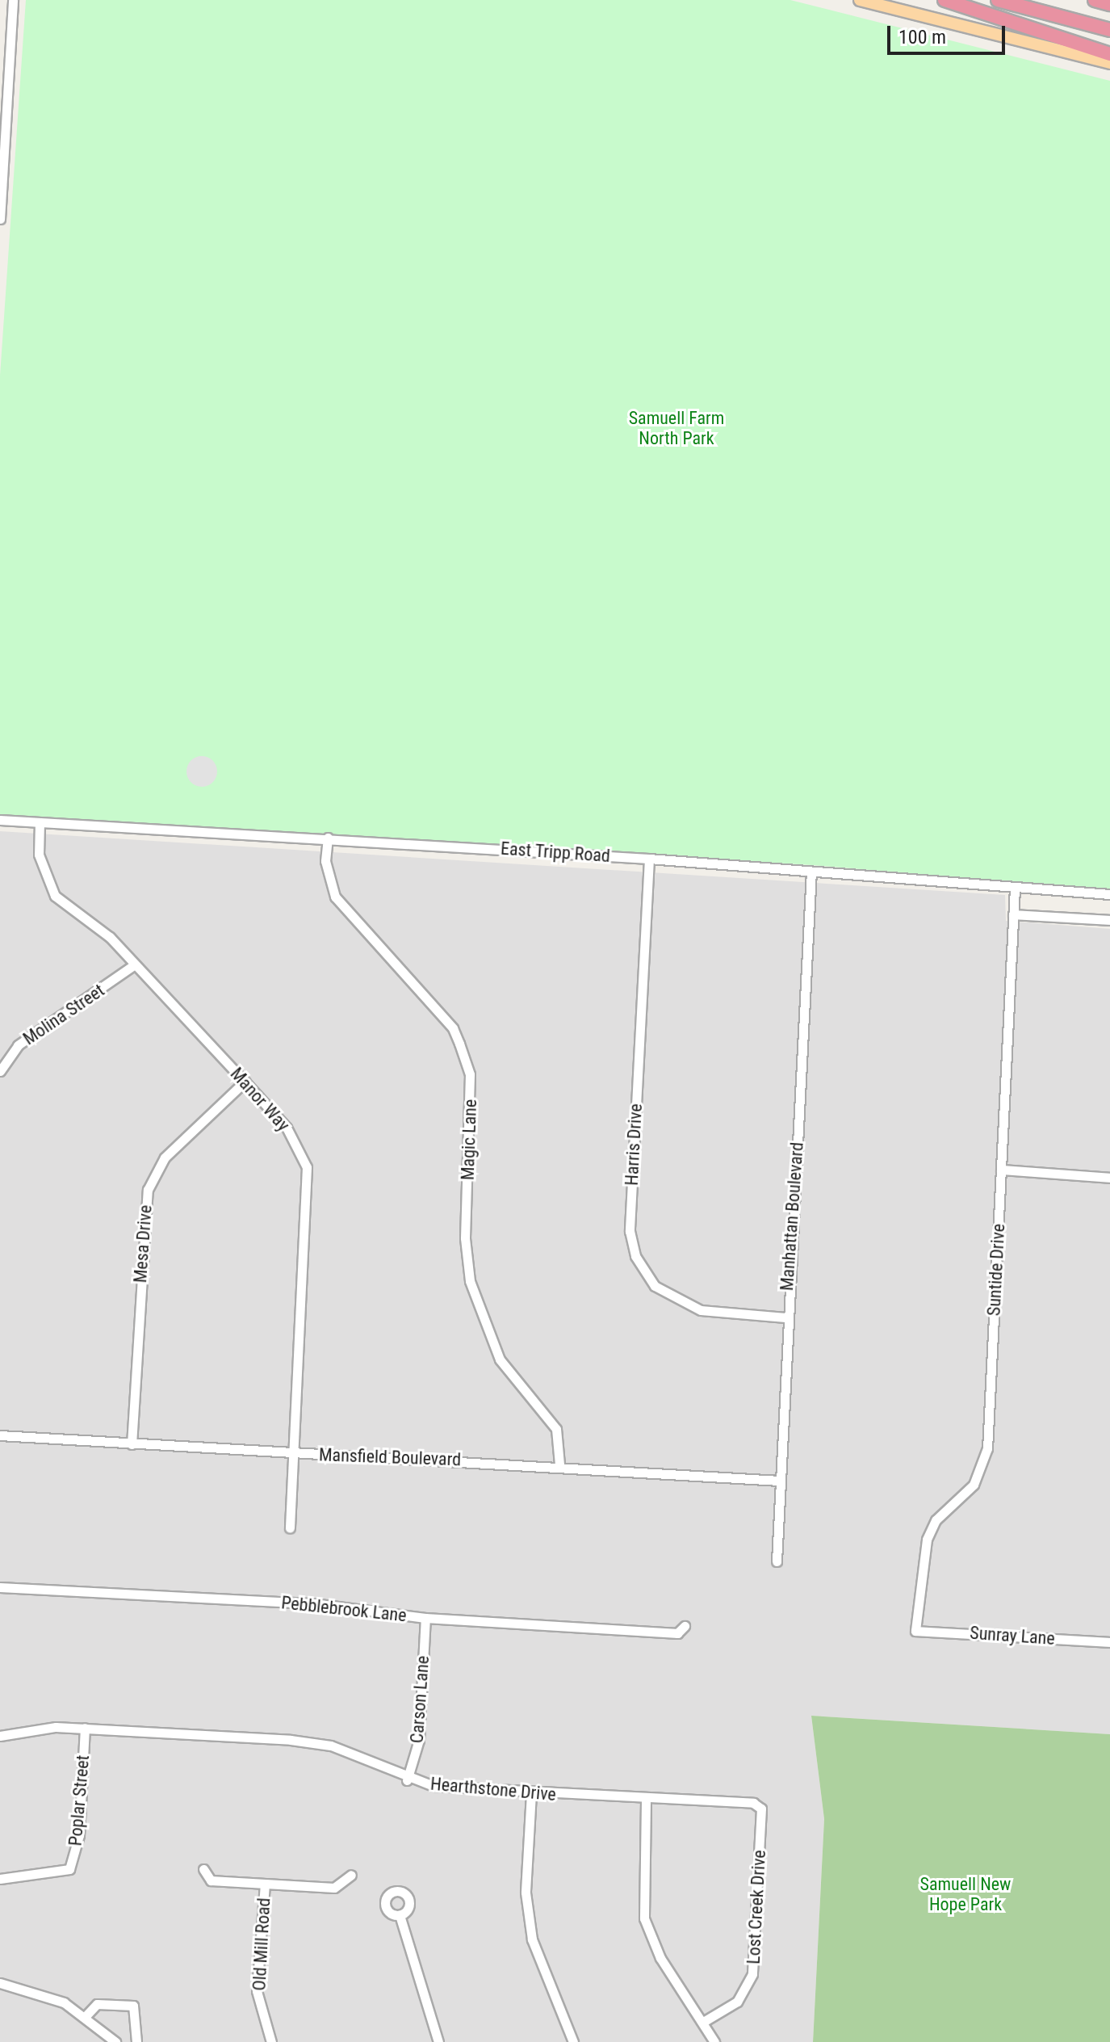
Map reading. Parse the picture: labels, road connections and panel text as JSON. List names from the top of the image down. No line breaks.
{"streets":{"street":["East Tripp Road","Molina Street","Manor Way","Magic Lane","Harris Drive","Manhattan Boulevard","Mesa Drive","Suntide Drive","Mansfield Boulevard","Pebblebrook Lane","Sunray Lane","Carson Lane","Hearthstone Drive","Poplar Street","Lost Creek Drive","Old Mill Road"]},"crossings":[["East Tripp Road","Manor Way"],["East Tripp Road","Magic Lane"],["East Tripp Road","Harris Drive"],["East Tripp Road","Manhattan Boulevard"],["East Tripp Road","Suntide Drive"],["Molina Street","Manor Way"],["Manor Way","Mesa Drive"],["Manor Way","Mansfield Boulevard"],["Magic Lane","Mansfield Boulevard"],["Harris Drive","Manhattan Boulevard"],["Manhattan Boulevard","Mansfield Boulevard"],["Mesa Drive","Mansfield Boulevard"],["Suntide Drive","Sunray Lane"],["Pebblebrook Lane","Carson Lane"],["Carson Lane","Hearthstone Drive"],["Hearthstone Drive","Poplar Street"],["Hearthstone Drive","Lost Creek Drive"]],"parks":["Samuell Farm North Park","Samuell New Hope Park"],"scale_bar":"100 m"}
